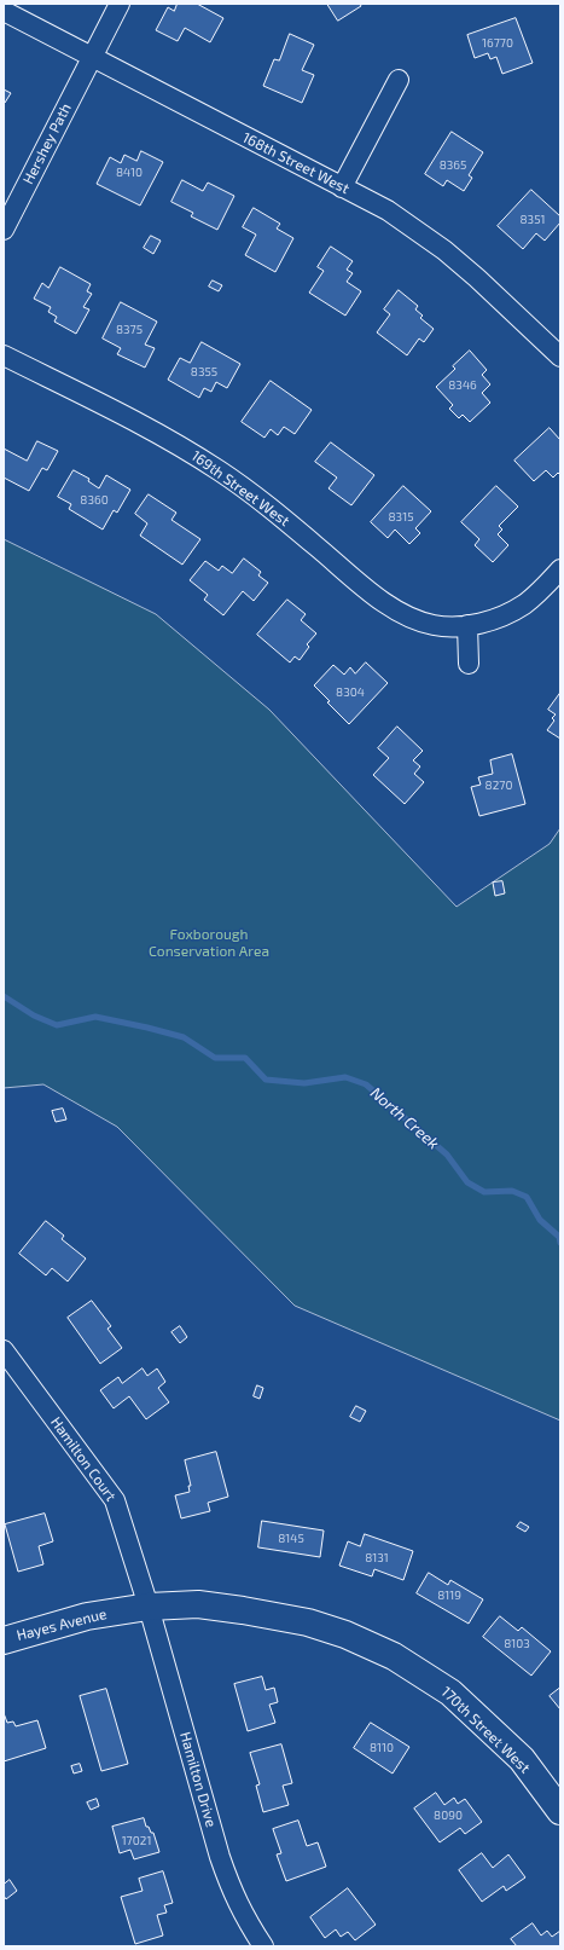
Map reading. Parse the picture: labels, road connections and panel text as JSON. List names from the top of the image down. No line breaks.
{"streets":{"street":["Hershey Path","168th Street West","169th Street West","Hamilton Court","Hayes Avenue","170th Street West","Hamilton Drive"]},"crossings":[["Hershey Path","168th Street West"],["Hamilton Court","Hayes Avenue"],["Hamilton Court","170th Street West"],["Hamilton Court","Hamilton Drive"],["Hayes Avenue","170th Street West"],["Hayes Avenue","Hamilton Drive"],["170th Street West","Hamilton Drive"]],"water":["North Creek"],"parks":["Foxborough Conservation Area"],"house_numbers":["16770","8365","8410","8351","8375","8355","8346","8360","8315","8304","8270","8145","8131","8119","8103","8110","8090","17021"]}
